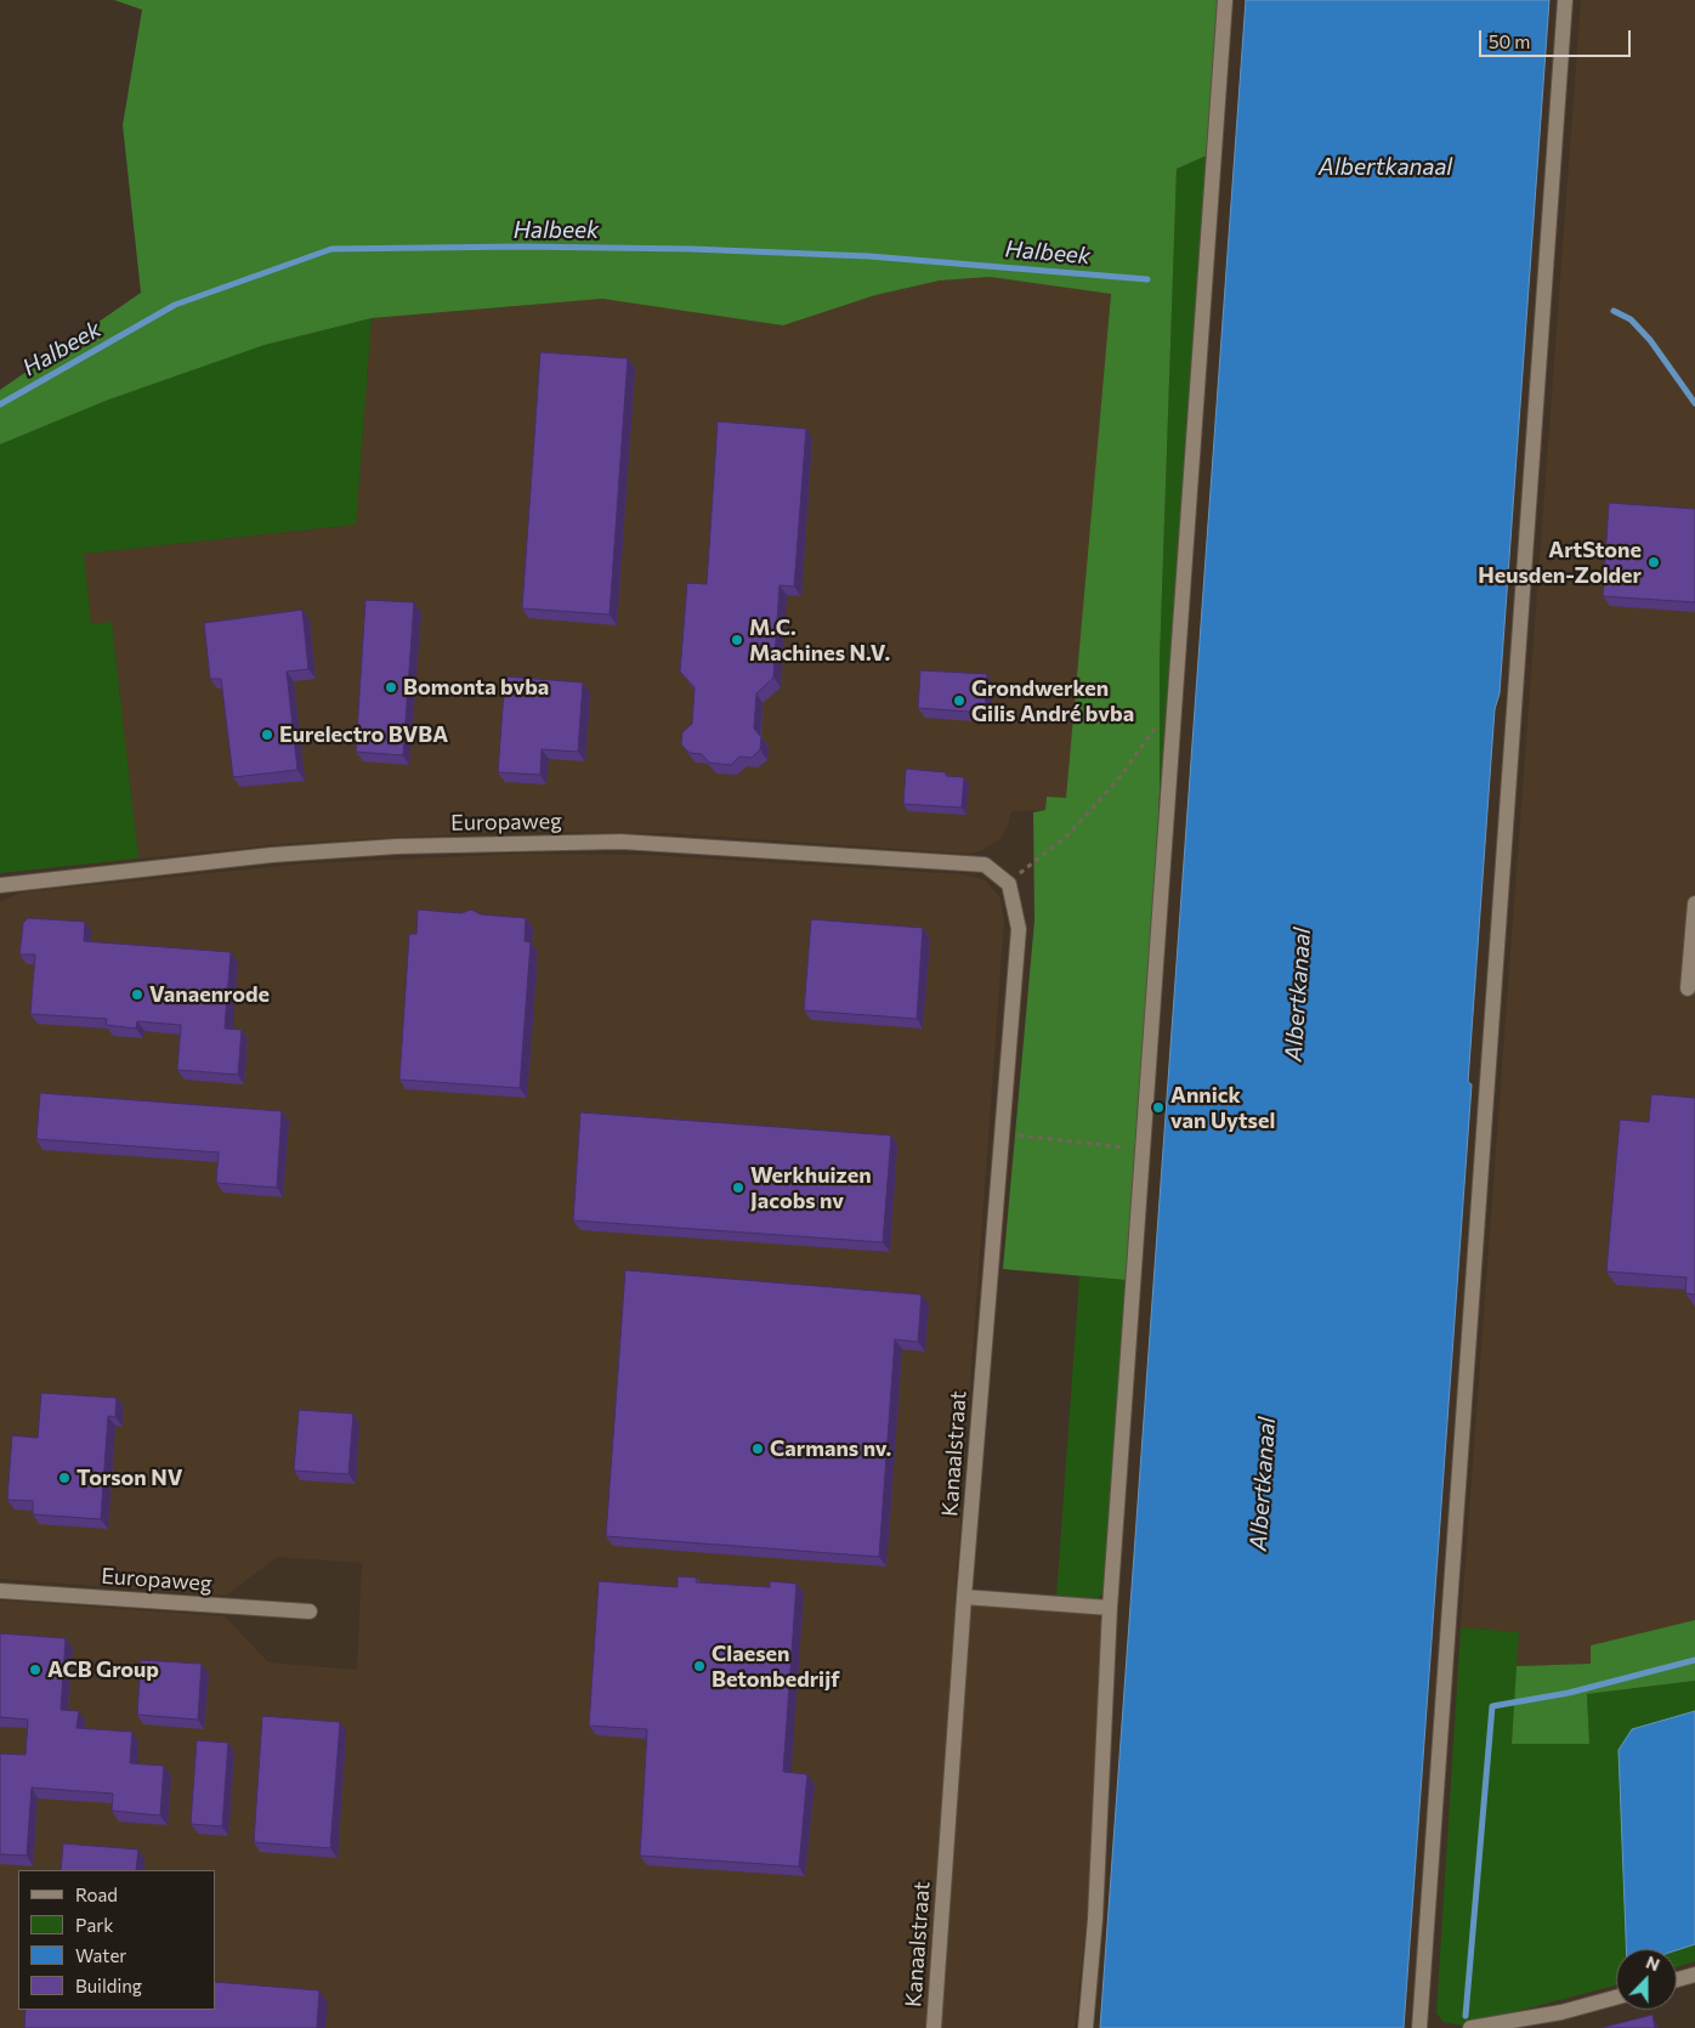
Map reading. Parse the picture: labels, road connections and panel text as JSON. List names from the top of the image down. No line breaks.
{"streets":{"street":["Europaweg","Kanaalstraat"]},"crossings":[["Europaweg","Kanaalstraat"]],"water":["Albertkanaal","Halbeek"],"places":["ArtStone Heusden-Zolder","M.C. Machines N.V.","Bomonta bvba","Grondwerken Gilis André bvba","Eurelectro BVBA","Vanaenrode","Annick van Uytsel","Werkhuizen Jacobs nv","Carmans nv.","Torson NV","Claesen Betonbedrijf","ACB Group"],"legend":["Road","Park","Water","Building"],"scale_bar":"50 m","north":"top"}
